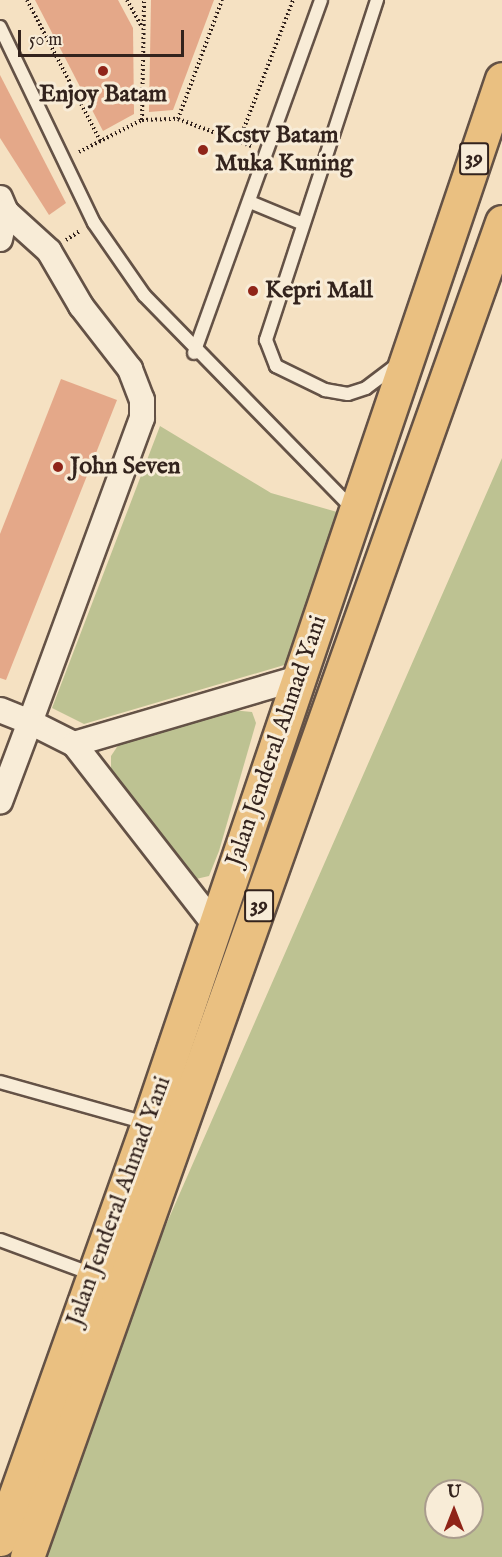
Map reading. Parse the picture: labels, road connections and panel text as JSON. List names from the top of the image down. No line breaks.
{"streets":{"highway":["39","Jalan Jenderal Ahmad Yani"]},"places":["Enjoy Batam","Kcstv Batam Muka Kuning","Kepri Mall","John Seven"],"scale_bar":"50 m","north":"top"}
